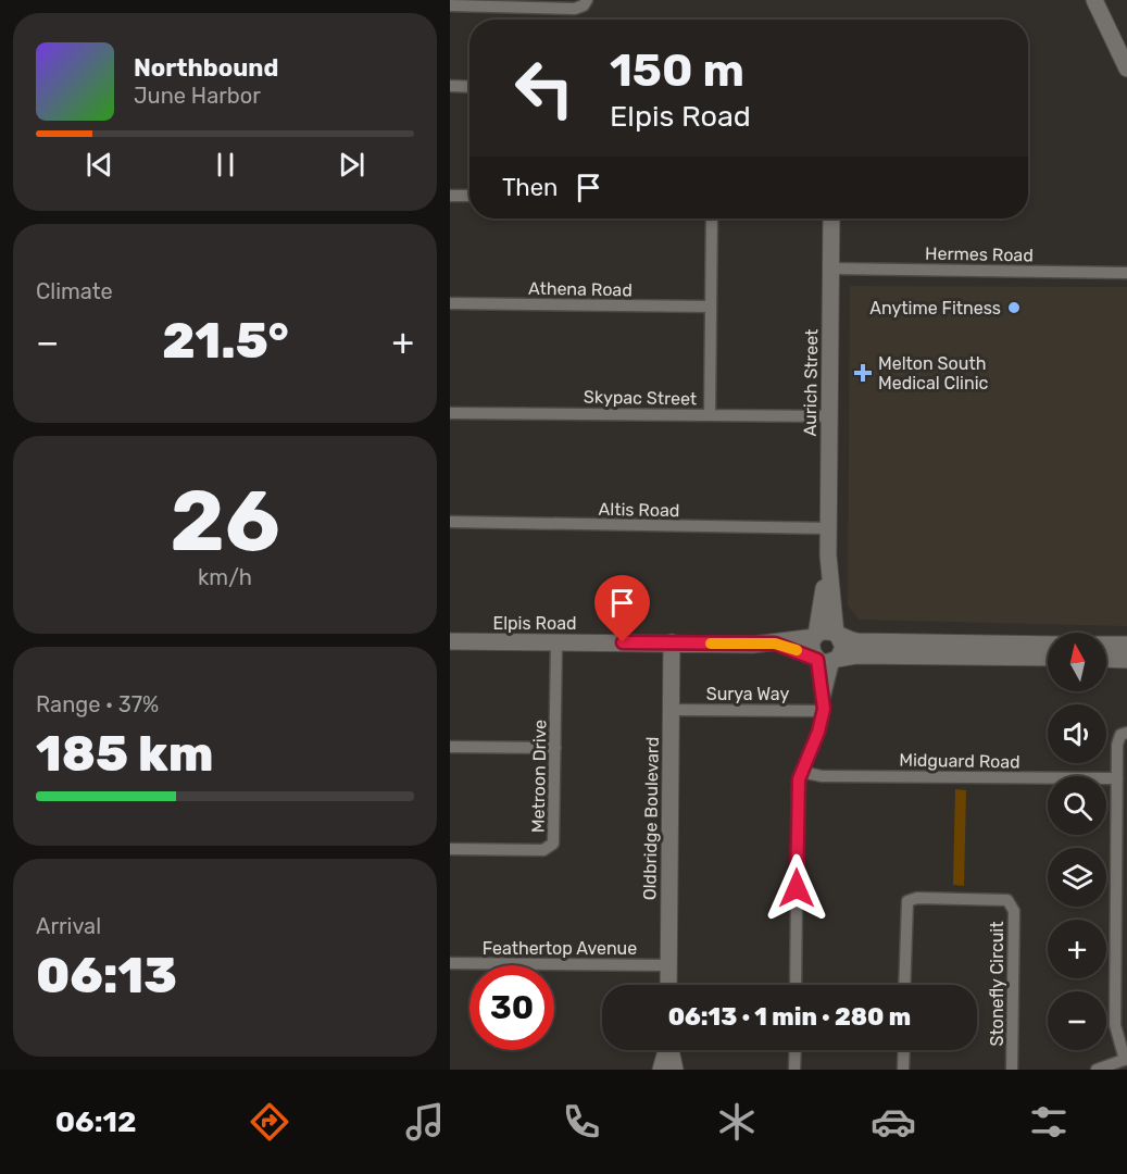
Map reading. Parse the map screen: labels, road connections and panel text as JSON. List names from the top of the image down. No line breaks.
{"streets":{"street":["Hermes Road","Athena Road","Aurich Street","Skypac Street","Altis Road","Elpis Road","Surya Way","Midguard Road","Metroon Drive","Oldbridge Boulevard","Feathertop Avenue","Stonefly Circuit"]},"crossings":[["Hermes Road","Aurich Street"],["Aurich Street","Skypac Street"],["Aurich Street","Altis Road"],["Aurich Street","Elpis Road"],["Elpis Road","Metroon Drive"],["Elpis Road","Oldbridge Boulevard"],["Surya Way","Oldbridge Boulevard"],["Oldbridge Boulevard","Feathertop Avenue"]],"places":{"other":["Anytime Fitness"],"health":["Melton South Medical Clinic"]},"north":"top","page":{"turn":["150 m","Elpis Road"],"song":["Northbound","June Harbor"],"then":"Then","tile":["Climate",["26","km/h"],["Range · 37%","185 km"],["Arrival","06:13"]],"heat":["−","21.5°","+"],"map_buttons":["+","−"],"limit":"30","trip":"06:13 · 1 min · 280 m","tabs":"06:12"}}
